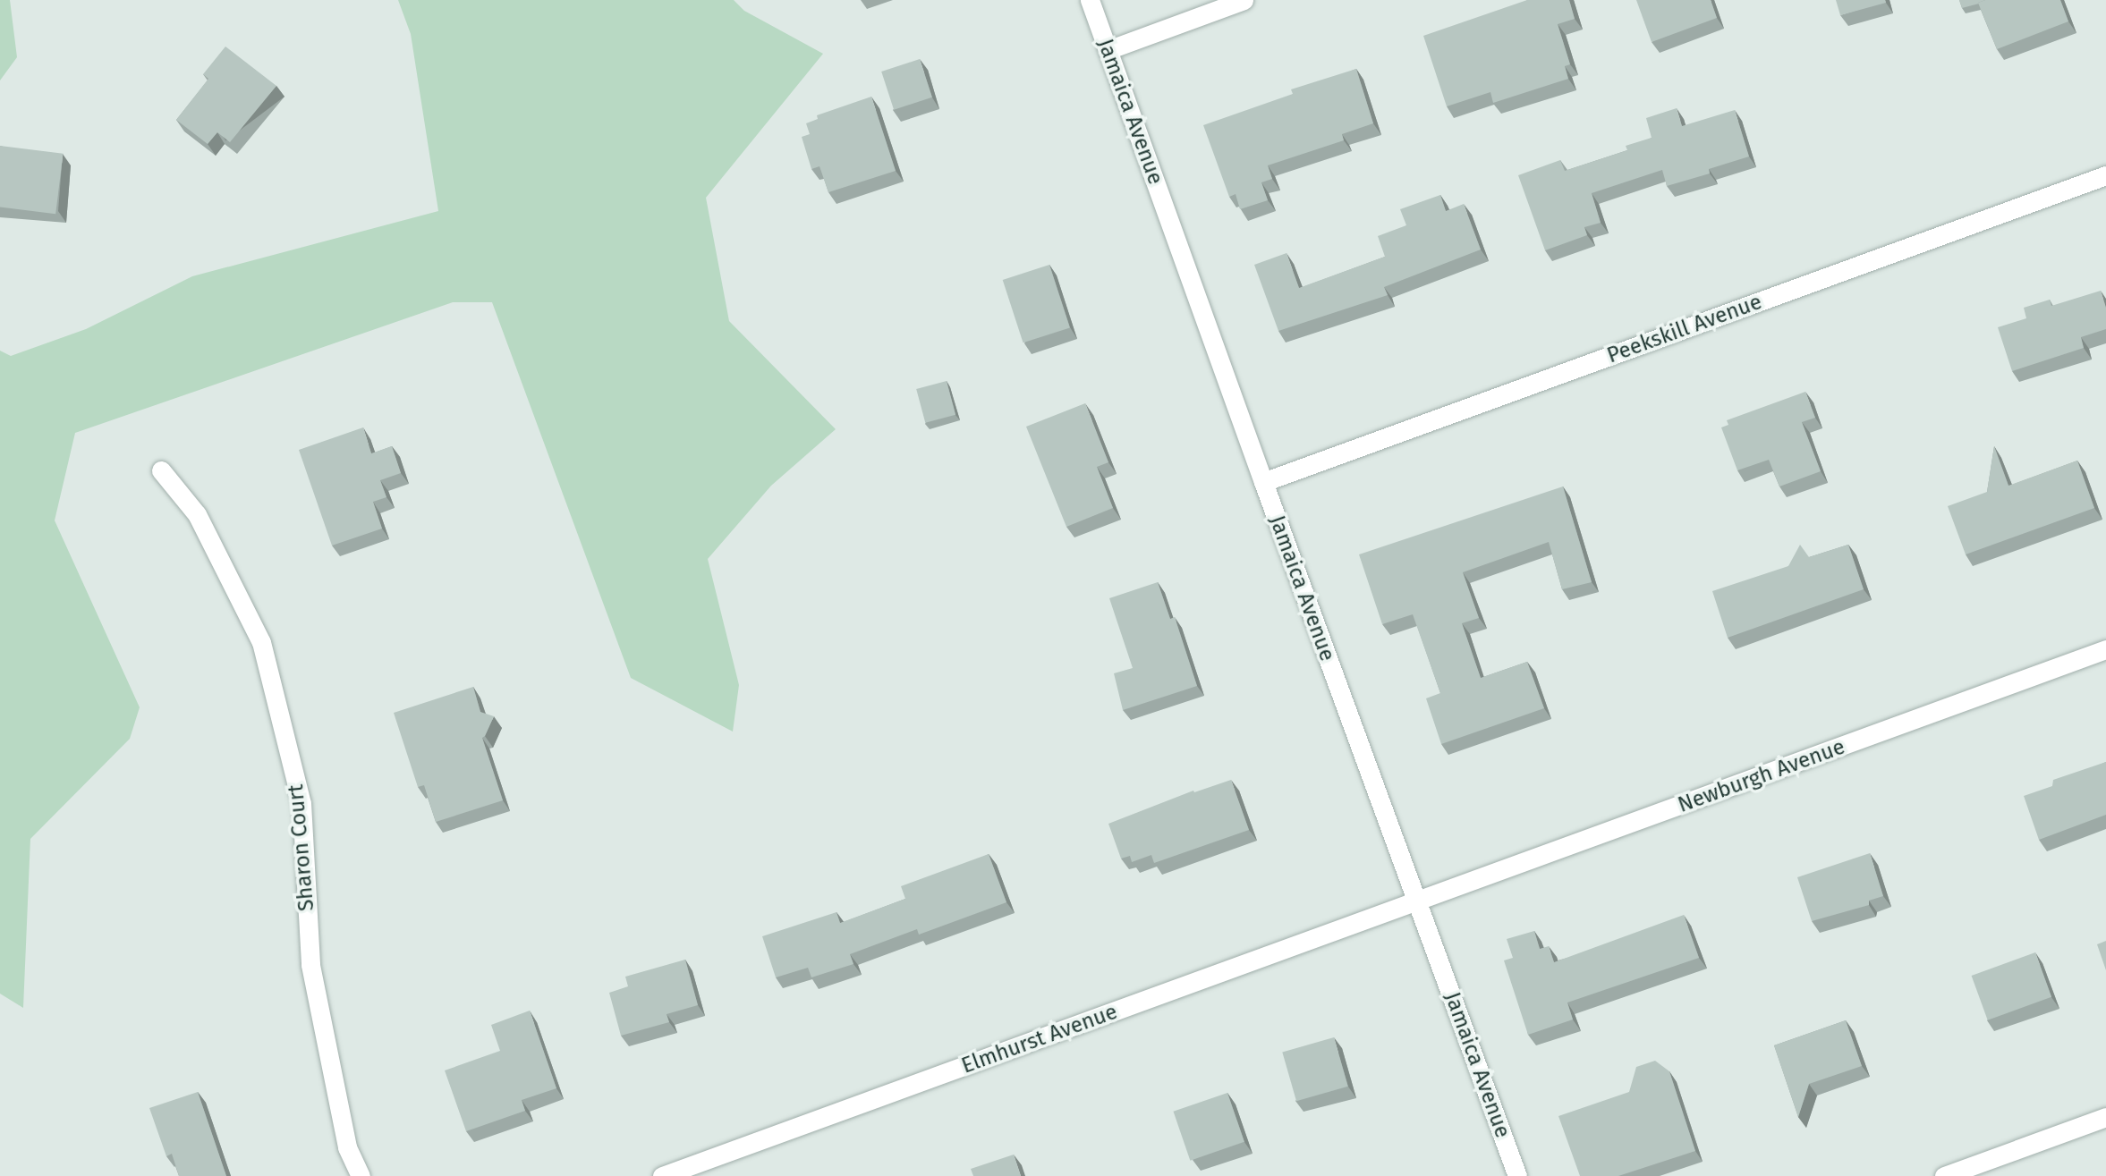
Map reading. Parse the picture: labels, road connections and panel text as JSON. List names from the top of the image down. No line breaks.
{"streets":{"street":["Jamaica Avenue","Peekskill Avenue","Newburgh Avenue","Sharon Court","Elmhurst Avenue"]},"crossings":[["Jamaica Avenue","Peekskill Avenue"],["Jamaica Avenue","Newburgh Avenue"],["Jamaica Avenue","Elmhurst Avenue"],["Newburgh Avenue","Elmhurst Avenue"]]}
